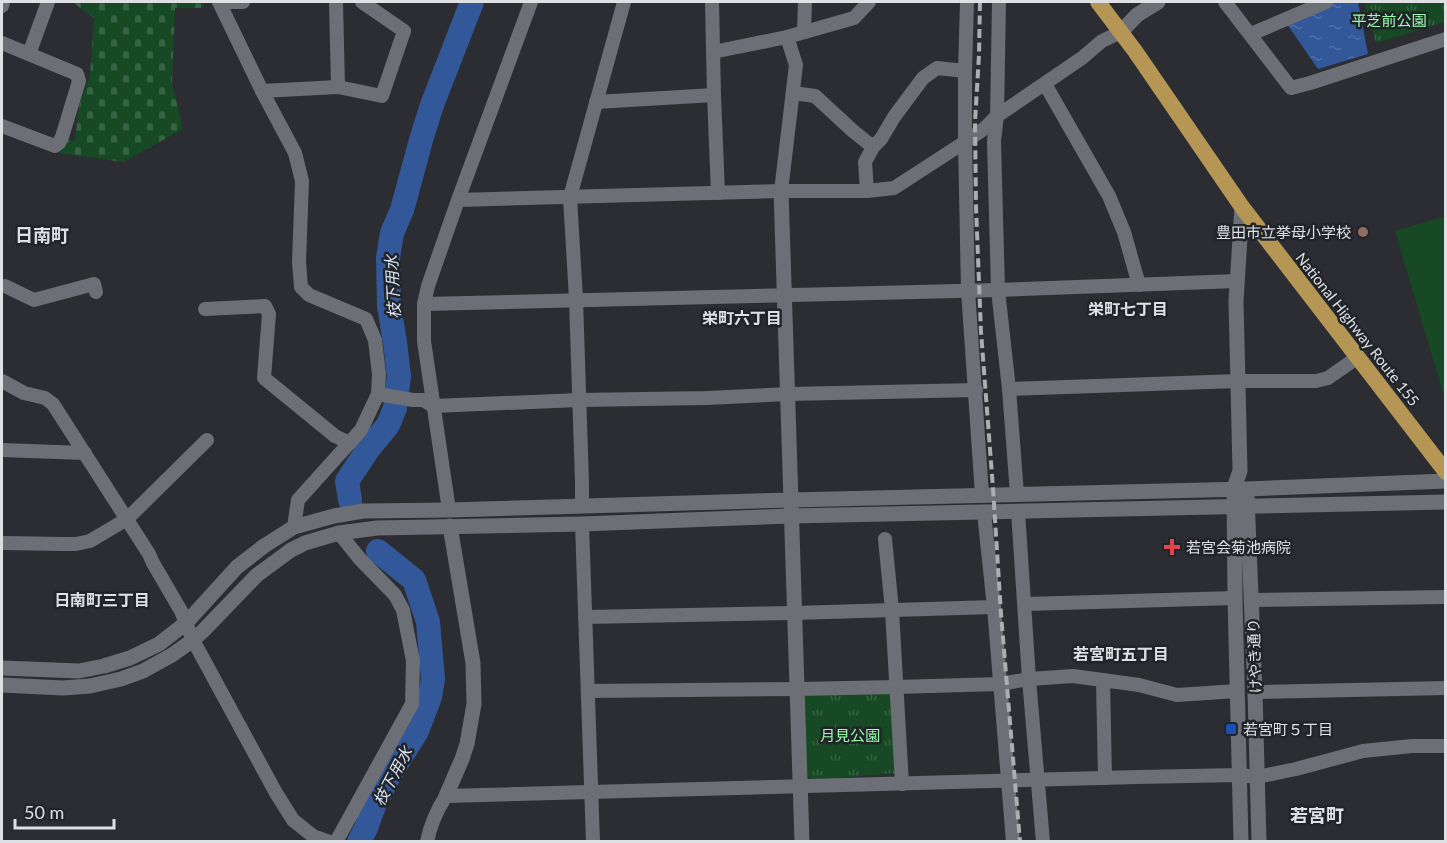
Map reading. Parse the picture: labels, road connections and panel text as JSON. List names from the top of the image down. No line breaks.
{"streets":{"highway":["National Highway Route 155"],"street":["けやき通り"]},"districts":["日南町","栄町七丁目","栄町六丁目","日南町三丁目","若宮町五丁目","若宮町"],"water":["枝下用水"],"parks":["平芝前公園","月見公園"],"places":{"other":["豊田市立挙母小学校"],"health":["若宮会菊池病院"],"transit":["若宮町５丁目"]},"scale_bar":"50 m"}
